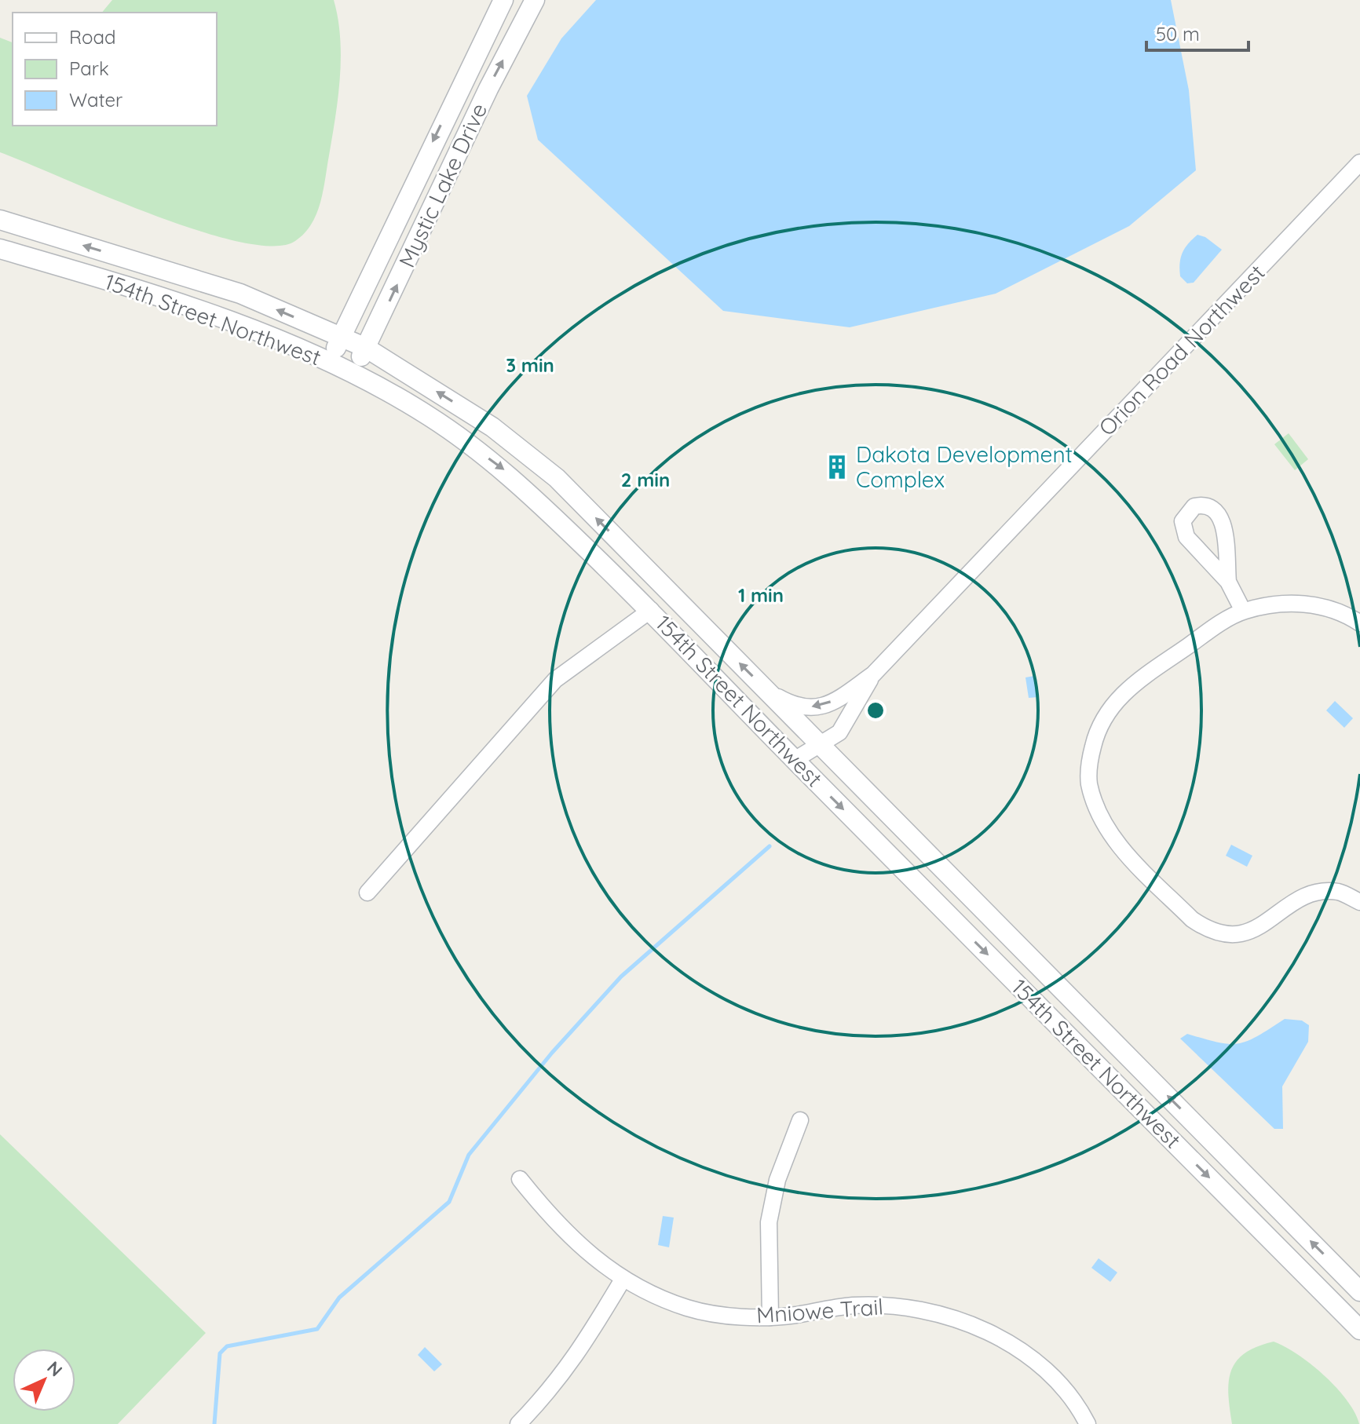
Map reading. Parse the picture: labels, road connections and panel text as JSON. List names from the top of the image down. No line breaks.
{"streets":{"street":["Mystic Lake Drive","154th Street Northwest","Orion Road Northwest","Mniowe Trail"]},"crossings":[["Mystic Lake Drive","154th Street Northwest"],["154th Street Northwest","Orion Road Northwest"]],"places":{"building":["Dakota Development Complex"]},"legend":["Road","Park","Water"],"scale_bar":"50 m","north":"top right","rings":["3 min","2 min","1 min"]}
